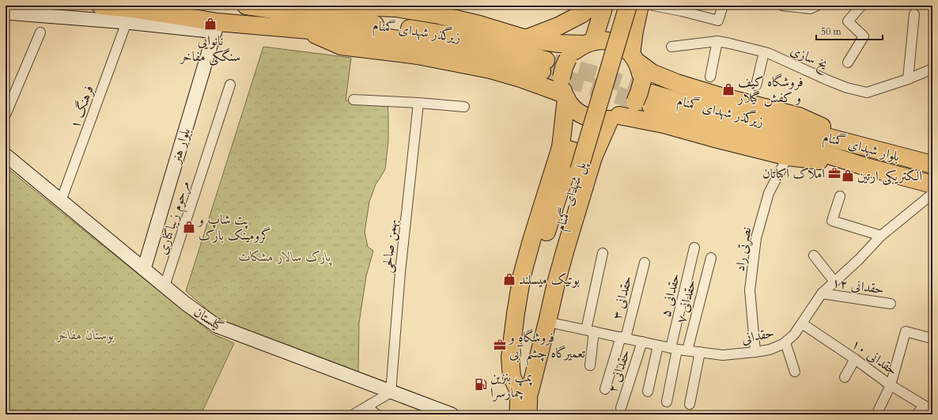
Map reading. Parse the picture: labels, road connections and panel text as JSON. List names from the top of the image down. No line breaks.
{"streets":{"highway":["زیرگذر شهدای گمنام","بلوار شهدای گمنام","پل شهدای گمنام"],"street":["یخ سازی","فرهنگ ۱","بلوار هنر","مرحوم زیباکناری","بهمن صالحی","نصرتی راد","حقدانی ۱۲","حقدانی ۵","حقدانی ۳","حقدانی ۷","گیلستان","حقدانی","حقدانی ۱۰","حقدانی ۲"]},"crossings":[["زیرگذر شهدای گمنام","بلوار هنر"],["زیرگذر شهدای گمنام","بلوار شهدای گمنام"],["فرهنگ ۱","گیلستان"],["بلوار هنر","گیلستان"],["مرحوم زیباکناری","گیلستان"],["بهمن صالحی","گیلستان"],["نصرتی راد","حقدانی"],["حقدانی ۱۲","حقدانی"],["حقدانی ۵","حقدانی"],["حقدانی ۳","حقدانی"],["حقدانی ۷","حقدانی"],["حقدانی","حقدانی ۱۰"],["حقدانی","حقدانی ۲"]],"parks":["پارک سالار مشکات","بوستان مفاخر"],"places":{"shop":["نانوایی سنگکی مفاخر","فروشگاه کیف و کفش گیلار","الکتریکی ارتین","پت شاپ و گرومینک بارک","بوتیک میسلند"],"office":["املاک اکباتان","فروشگاه و تعمیرگاه چشم آبی"],"fuel station":["پمپ بنزین چمارسرا"]},"scale_bar":"50 m"}
